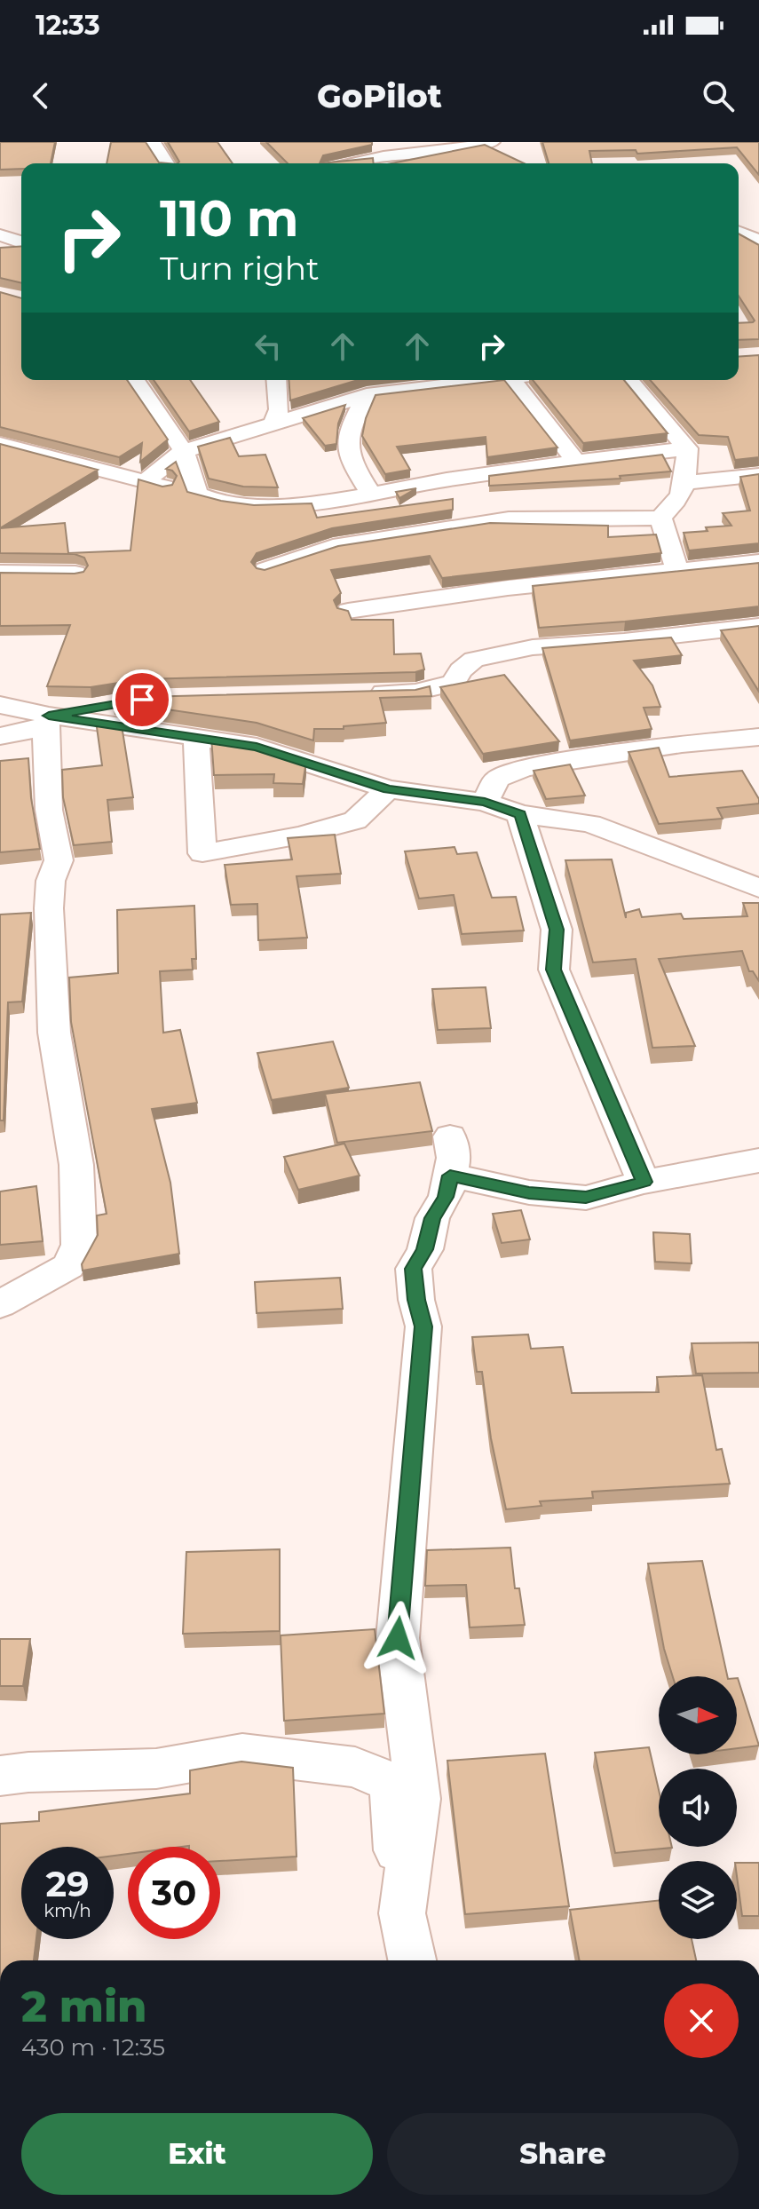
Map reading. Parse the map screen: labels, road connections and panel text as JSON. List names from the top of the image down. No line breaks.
{"north":"right","page":{"status":"12:33","header":"GoPilot","turn":["110 m","Turn right"],"speed":"29 km/h","limit":"30","heading":["2 min","430 m · 12:35"],"buttons":["Exit","Share"]}}
